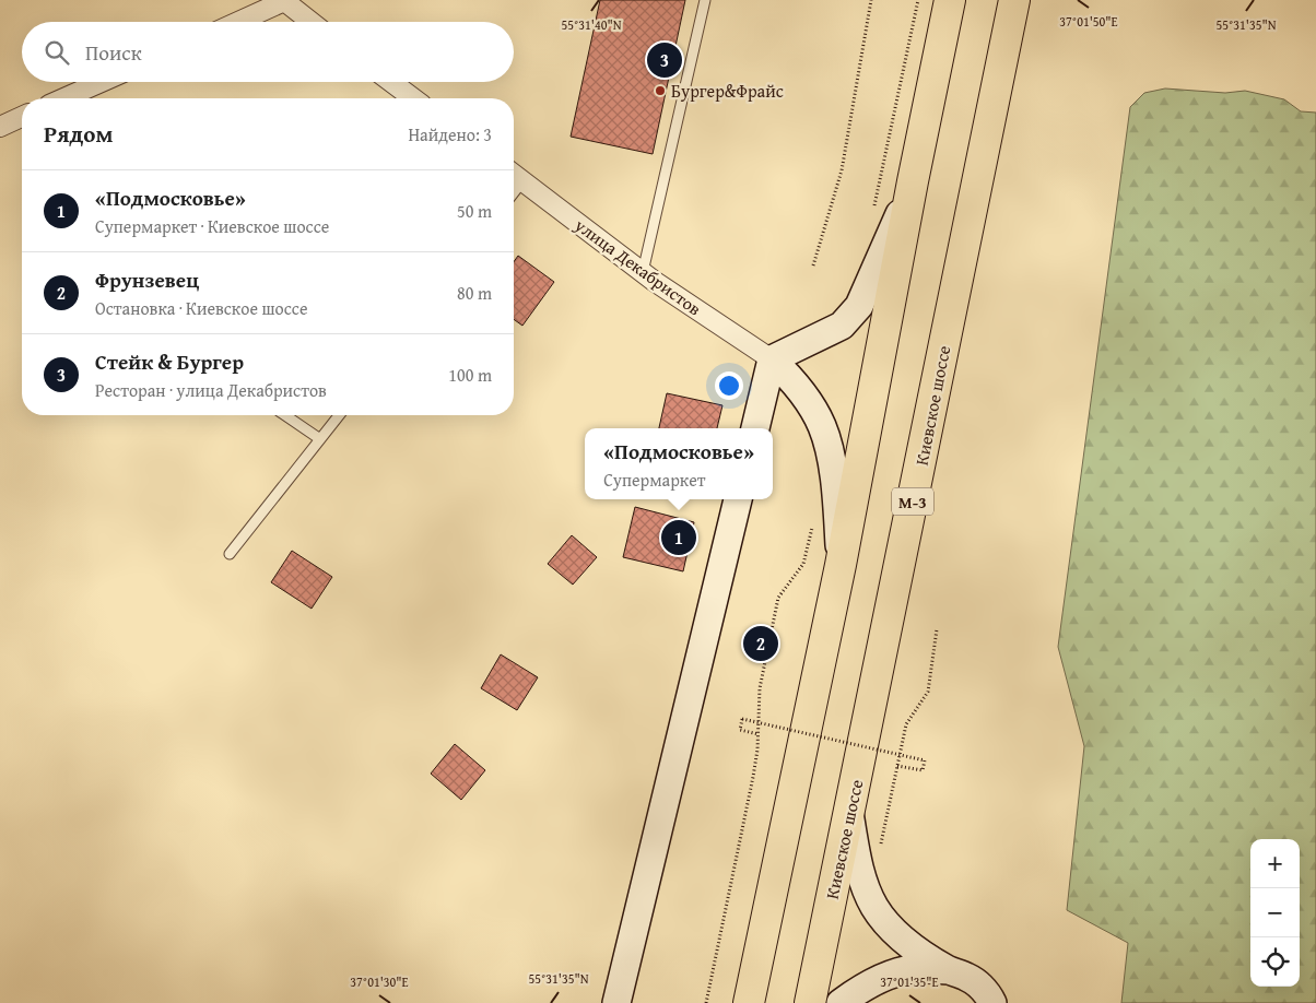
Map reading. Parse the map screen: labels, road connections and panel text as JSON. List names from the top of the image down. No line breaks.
{"streets":{"highway":["Киевское шоссе","М-3"],"street":["улица Декабристов"]},"places":["Бургер&Фрайс"],"page":{"search":"Поиск","pins":["3","1","2"],"heading":["Рядом","Найдено: 3"],"list":[{"mark":"1","name":"«Подмосковье»","note":"Супермаркет · Киевское шоссе","value":"50 m"},{"mark":"2","name":"Фрунзевец","note":"Остановка · Киевское шоссе","value":"80 m"},{"mark":"3","name":"Стейк & Бургер","note":"Ресторан · улица Декабристов","value":"100 m"}],"popup":["«Подмосковье»","Супермаркет"],"map_buttons":["+","−"]},"coordinates":["37°01'50\"E","55°31'40\"N","55°31'35\"N","37°01'30\"E","37°01'35\"E"]}
